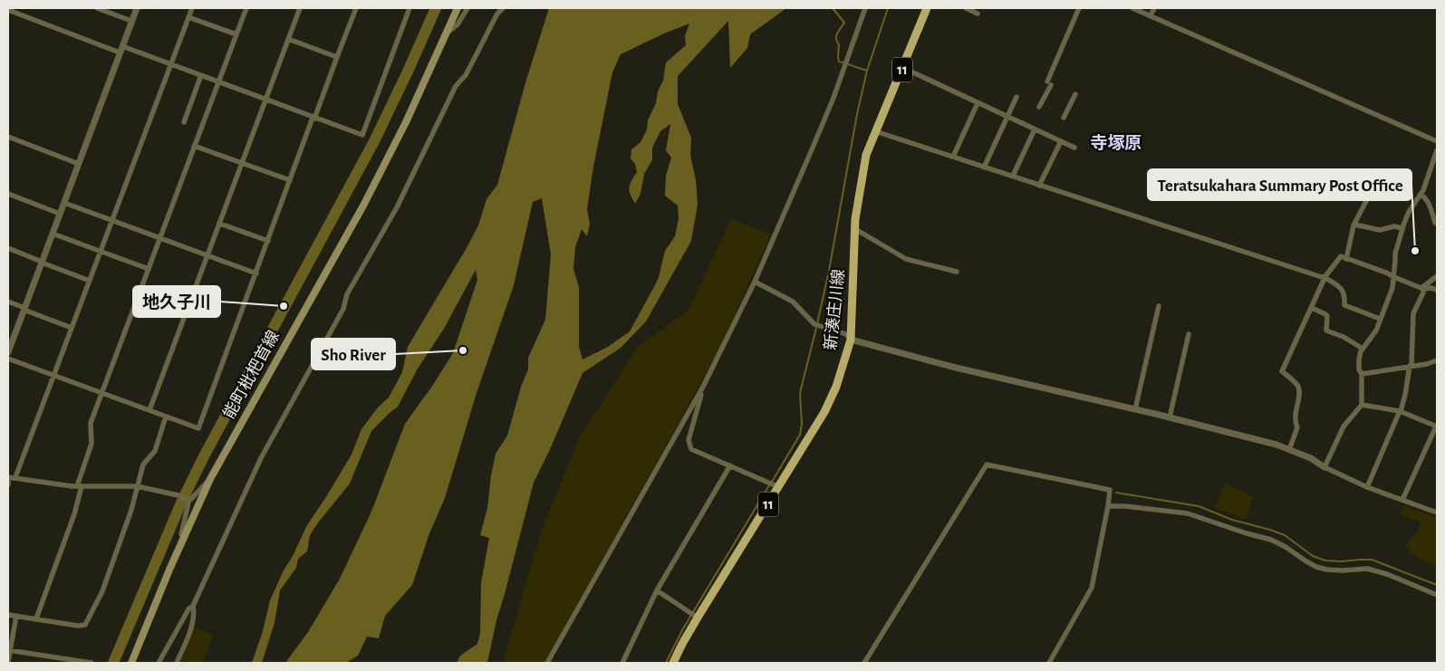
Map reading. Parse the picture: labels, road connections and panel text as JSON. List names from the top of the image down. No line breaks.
{"streets":{"main road":["11","新湊庄川線","能町枇杷首線"]},"districts":["寺塚原"],"places":["Teratsukahara Summary Post Office","地久子川","Sho River"]}
